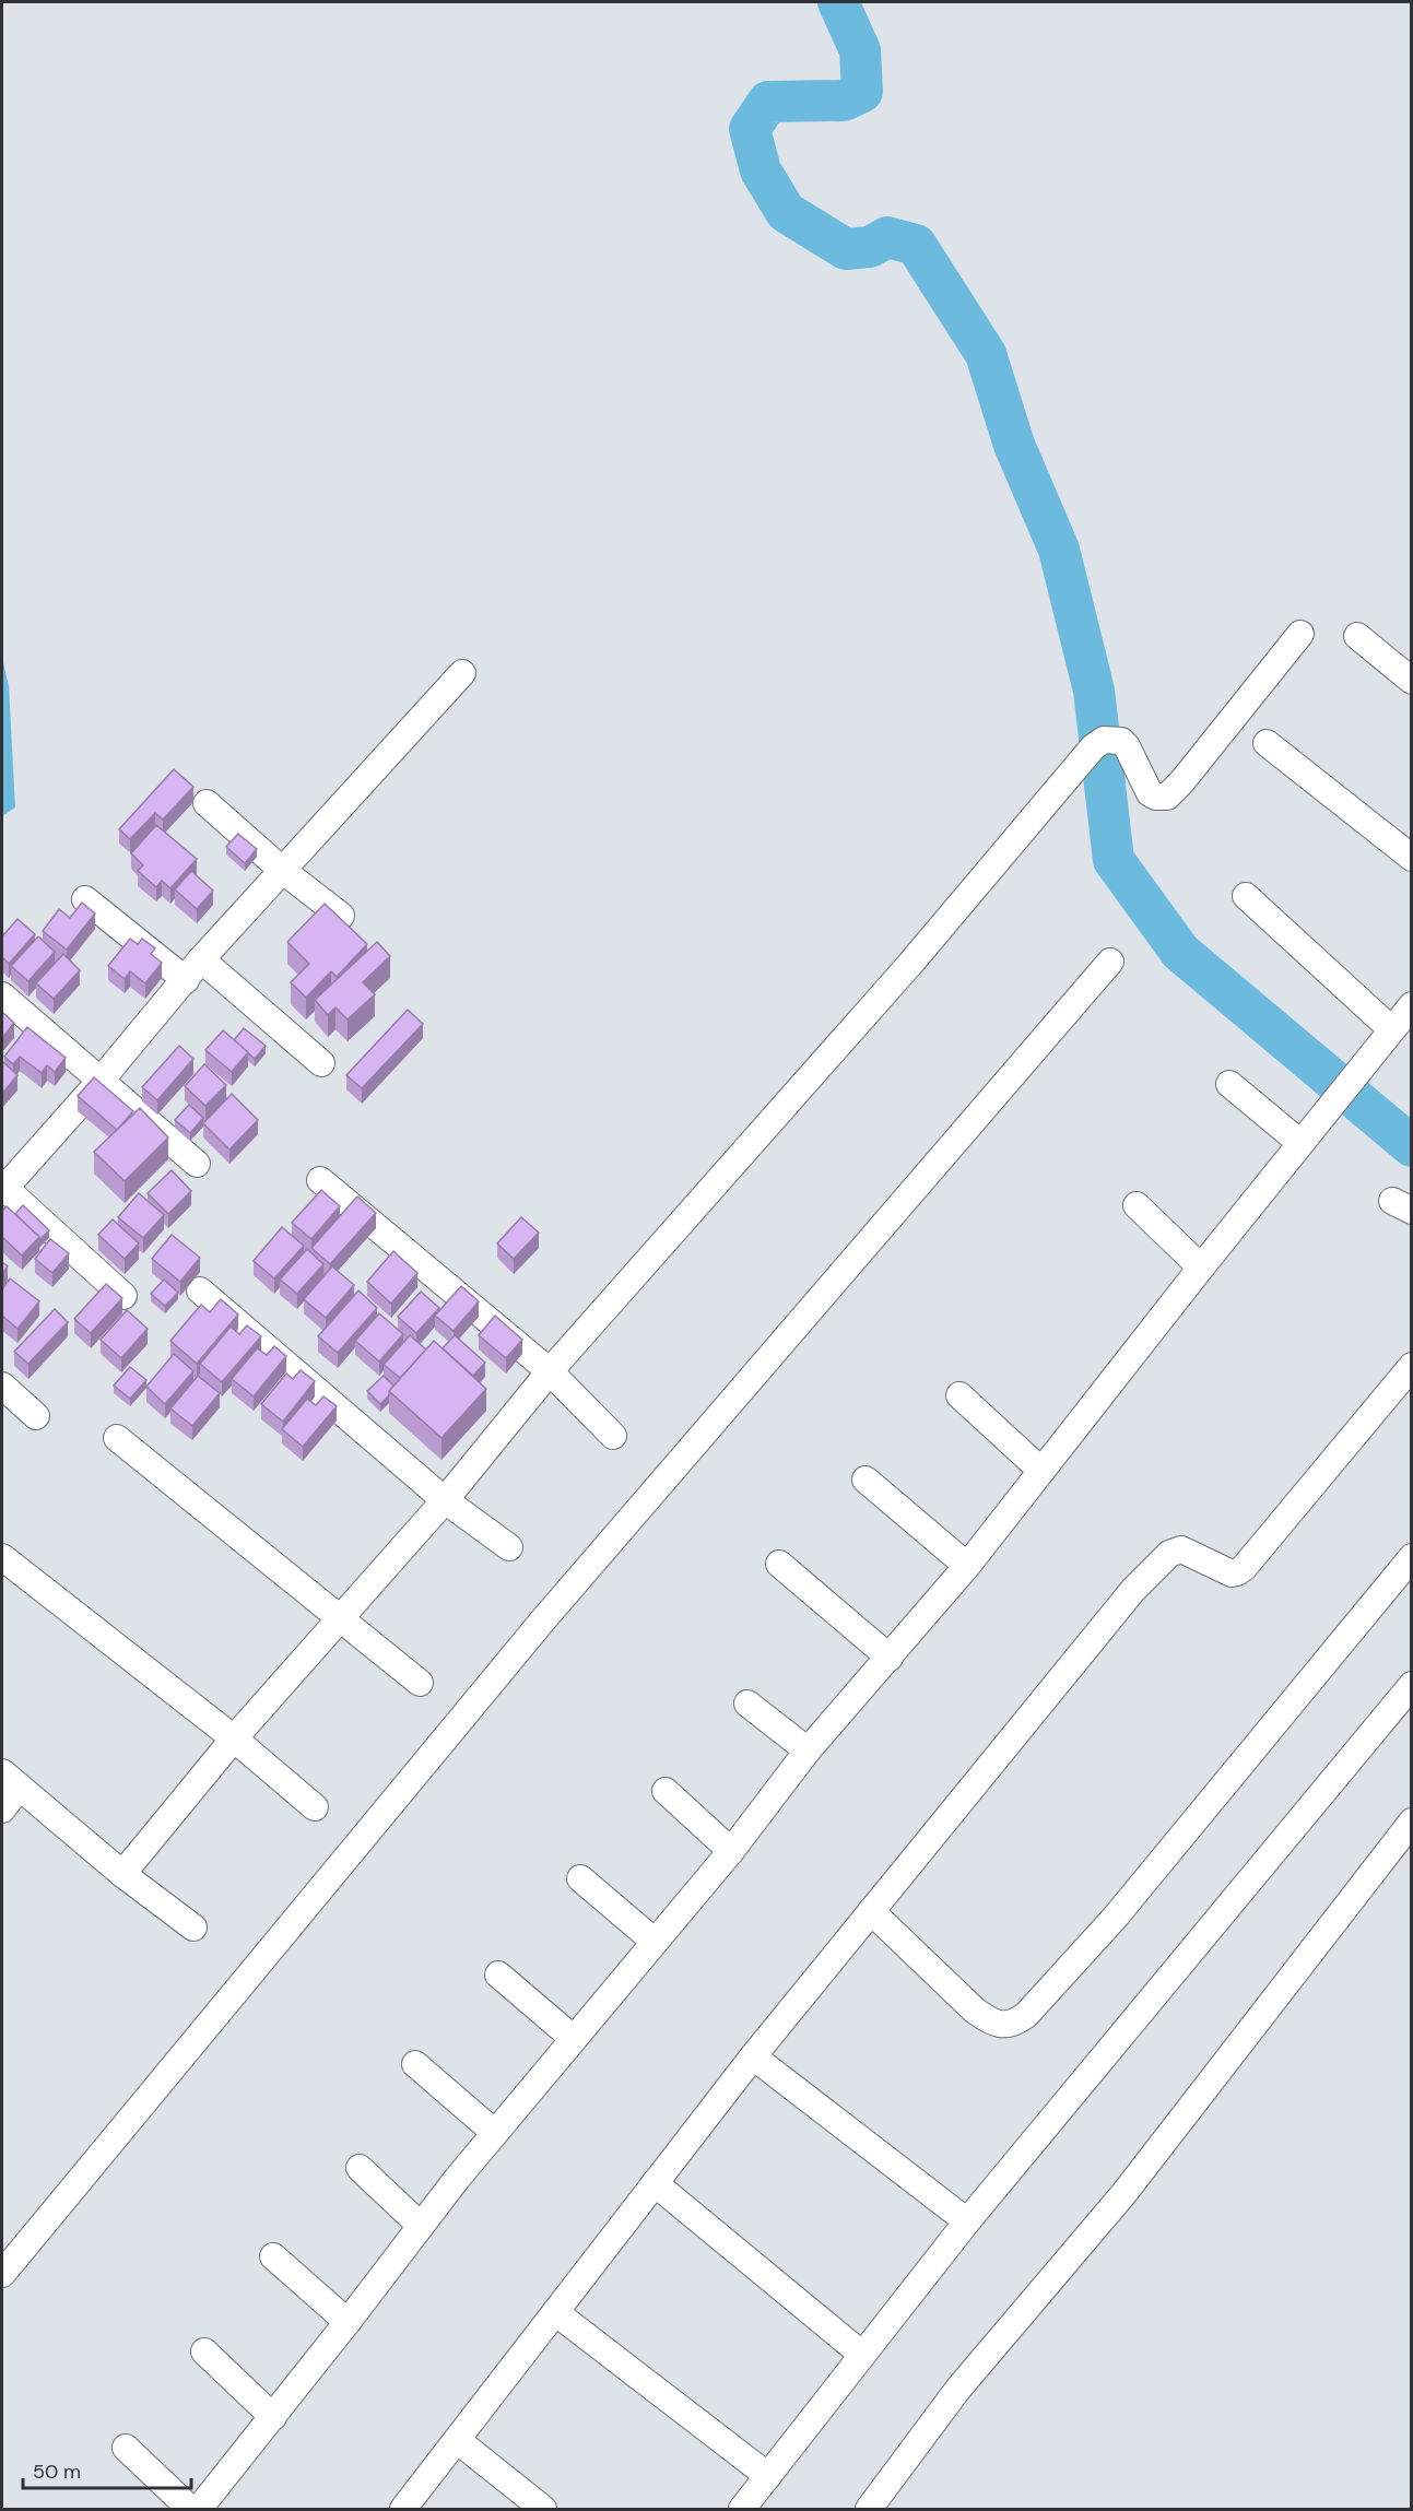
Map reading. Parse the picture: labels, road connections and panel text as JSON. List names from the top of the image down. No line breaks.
{"scale_bar":"50 m"}
